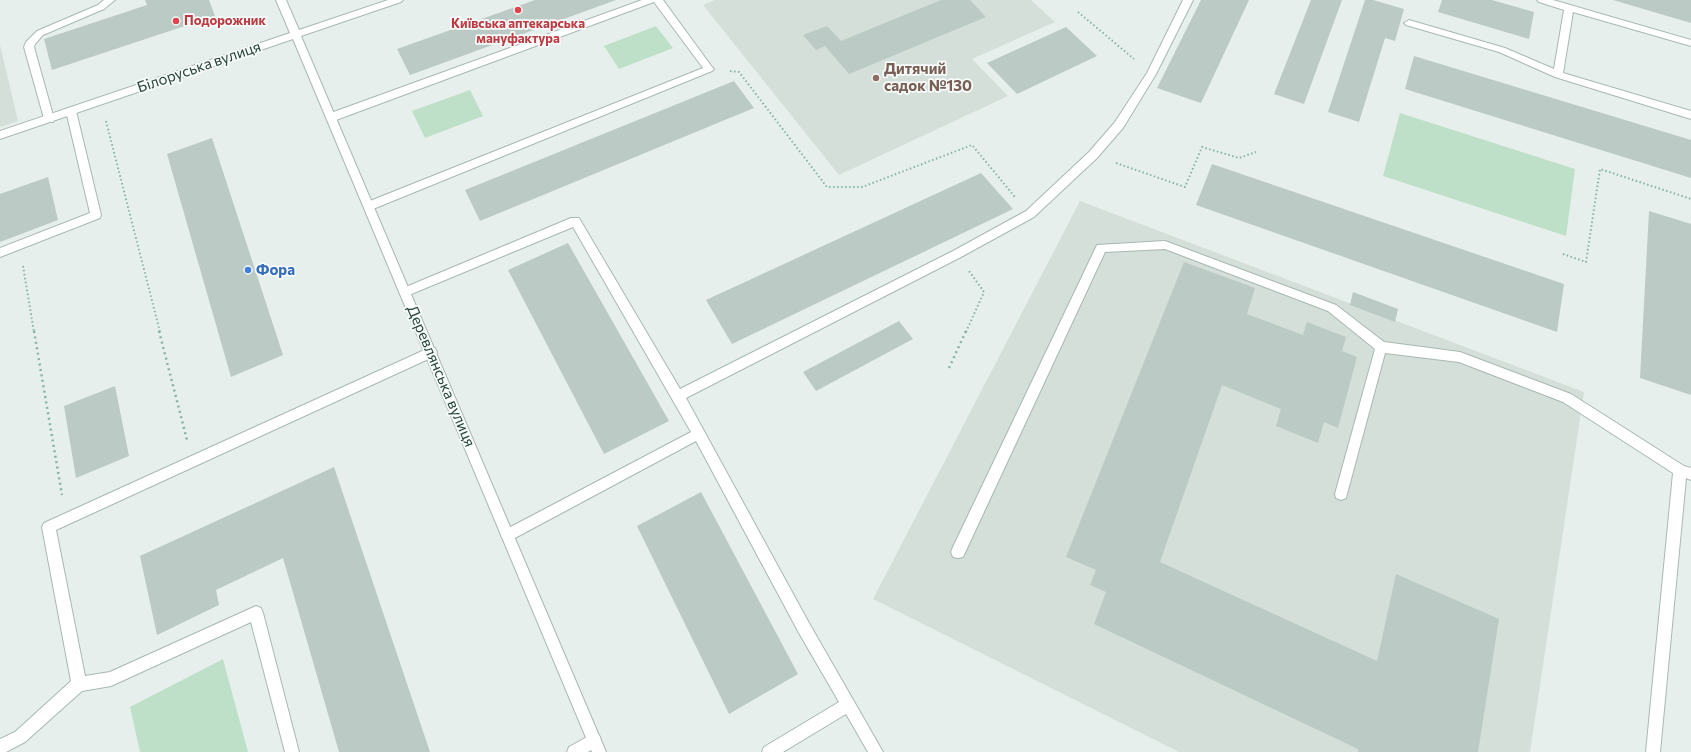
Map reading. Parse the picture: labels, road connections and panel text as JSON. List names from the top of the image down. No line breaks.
{"streets":{"street":["Білоруська вулиця","Деревлянська вулиця"]},"crossings":[["Білоруська вулиця","Деревлянська вулиця"]],"places":["Київська аптекарська мануфактура","Подорожник","Дитячий садок №130","Фора"]}
